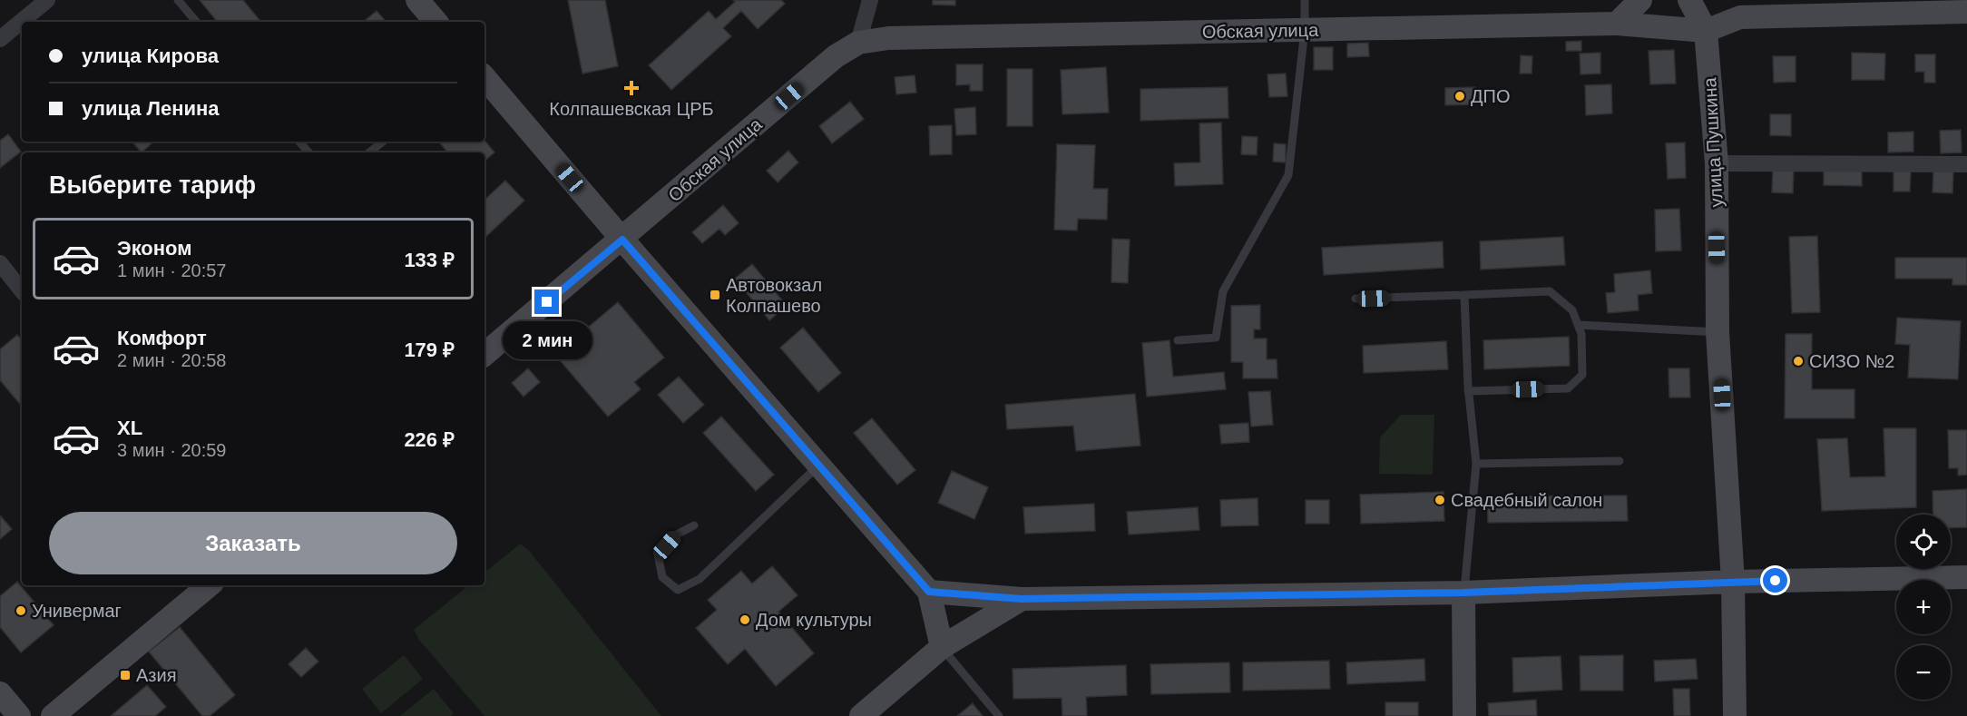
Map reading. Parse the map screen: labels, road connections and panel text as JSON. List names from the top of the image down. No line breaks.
{"streets":{"street":["Обская улица","улица Пушкина"]},"crossings":[["Обская улица","улица Пушкина"]],"places":{"health":["Колпашевская ЦРБ"],"other":["ДПО","СИЗО №2","Свадебный салон","Универмаг","Дом культуры"],"transit":["Автовокзал Колпашево","Азия"]},"page":{"banner":["улица Кирова","улица Ленина"],"heading":"Выберите тариф","list":[{"name":"Эконом","note":"1 мин · 20:57","value":"133 ₽"},{"name":"Комфорт","note":"2 мин · 20:58","value":"179 ₽"},{"name":"XL","note":"3 мин · 20:59","value":"226 ₽"}],"bubble":"2 мин","buttons":"Заказать","map_buttons":["+","−"]}}
